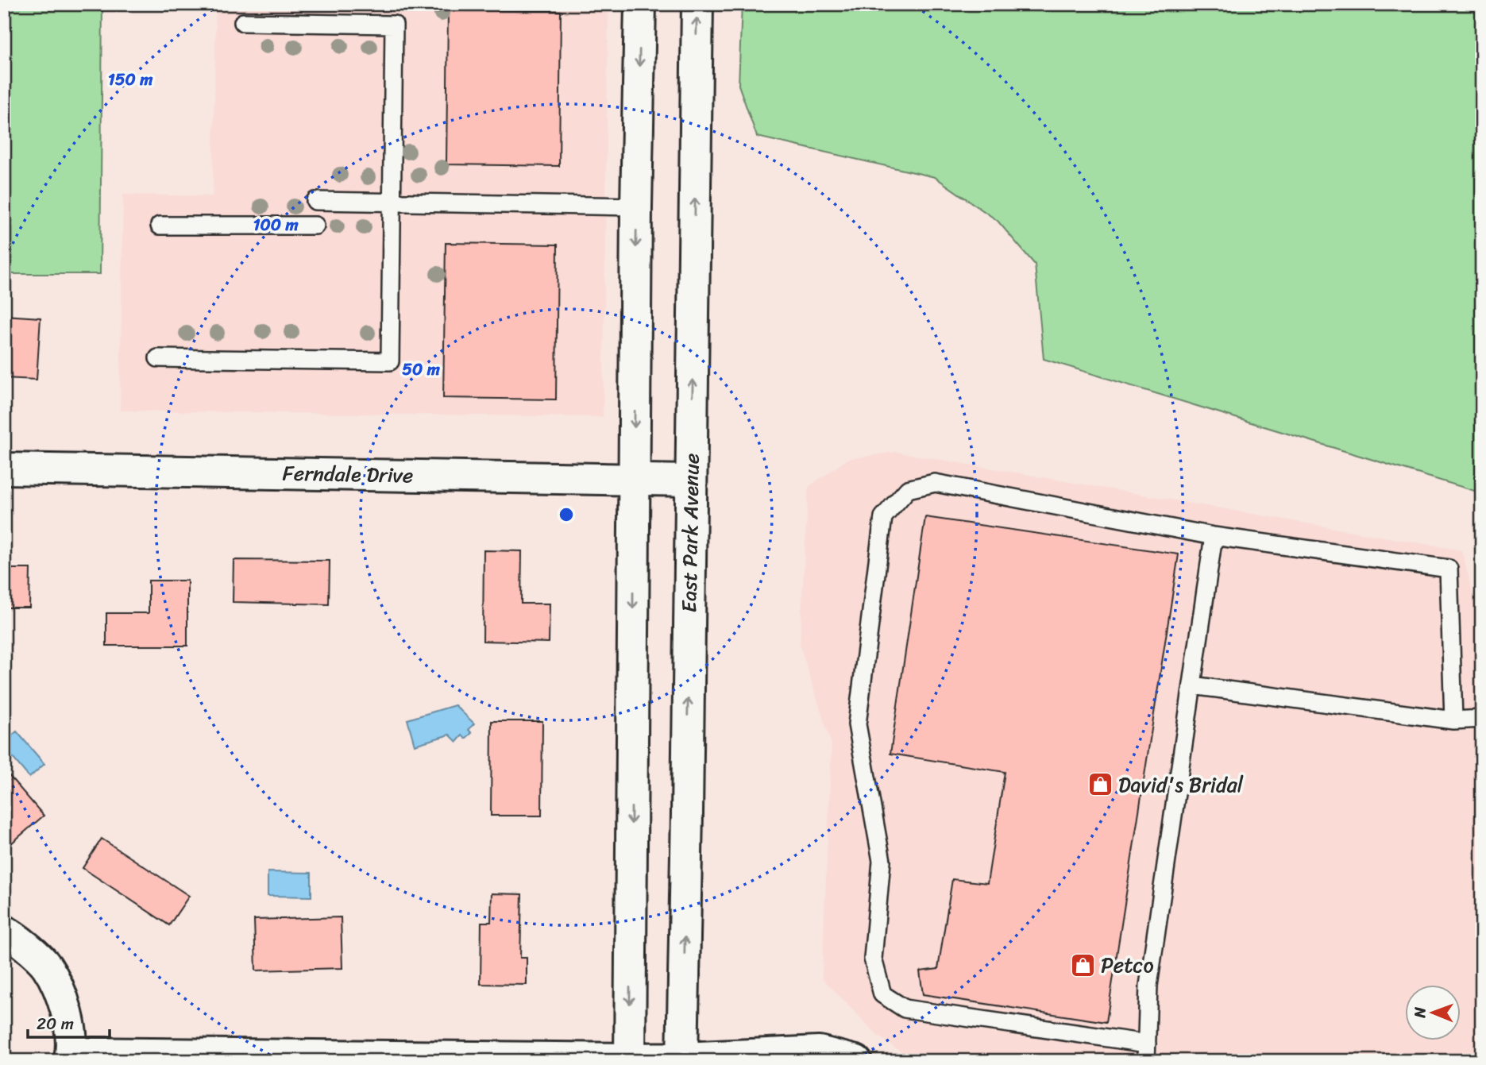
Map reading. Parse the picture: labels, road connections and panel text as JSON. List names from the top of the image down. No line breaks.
{"streets":{"main road":["Ferndale Drive","East Park Avenue"]},"crossings":[["Ferndale Drive","East Park Avenue"]],"places":{"shop":["David's Bridal","Petco"]},"scale_bar":"20 m","north":"left","rings":["150 m","100 m","50 m"]}
